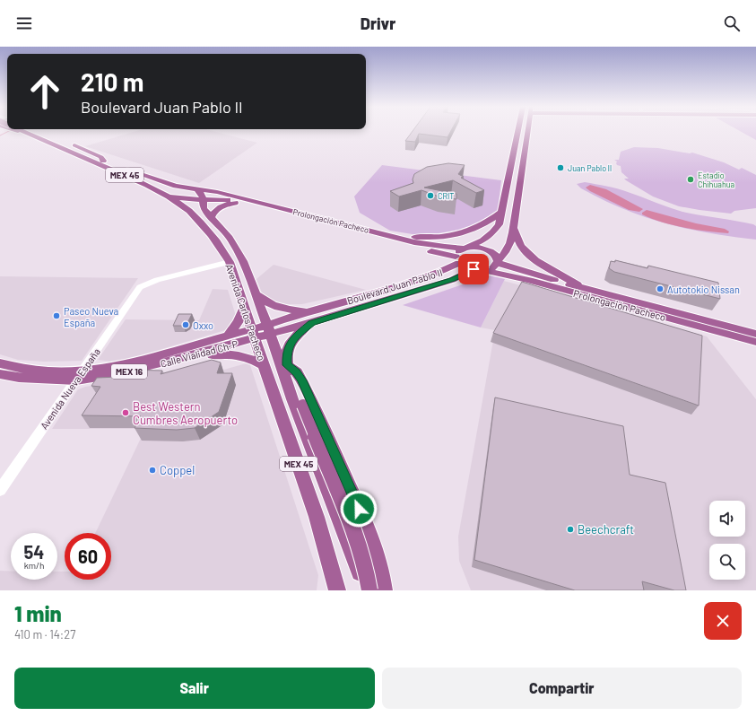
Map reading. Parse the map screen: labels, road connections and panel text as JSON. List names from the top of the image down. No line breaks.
{"streets":{"main road":["MEX 45","Prolongación Pacheco","Boulevard Juan Pablo II","Avenida Carlos Pacheco","Calle Vialidad Ch-P","MEX 16"],"street":["Avenida Nueva España"]},"crossings":[["MEX 45","Prolongación Pacheco"],["MEX 45","Avenida Carlos Pacheco"],["Prolongación Pacheco","Boulevard Juan Pablo II"],["Prolongación Pacheco","Avenida Carlos Pacheco"],["Boulevard Juan Pablo II","Avenida Carlos Pacheco"],["Boulevard Juan Pablo II","Calle Vialidad Ch-P"],["Avenida Carlos Pacheco","Calle Vialidad Ch-P"],["Avenida Carlos Pacheco","Avenida Nueva España"],["Calle Vialidad Ch-P","Avenida Nueva España"]],"places":["Juan Pablo ll","Estadio Chihuahua","CRIT","Autotokio Nissan","Paseo Nueva España","Oxxo","Best Western Cumbres Aeropuerto","Coppel","Beechcraft"],"page":{"header":"Drivr","turn":["210 m","Boulevard Juan Pablo II"],"speed":"54 km/h","limit":"60","heading":["1 min","410 m · 14:27"],"buttons":["Salir","Compartir"]}}
